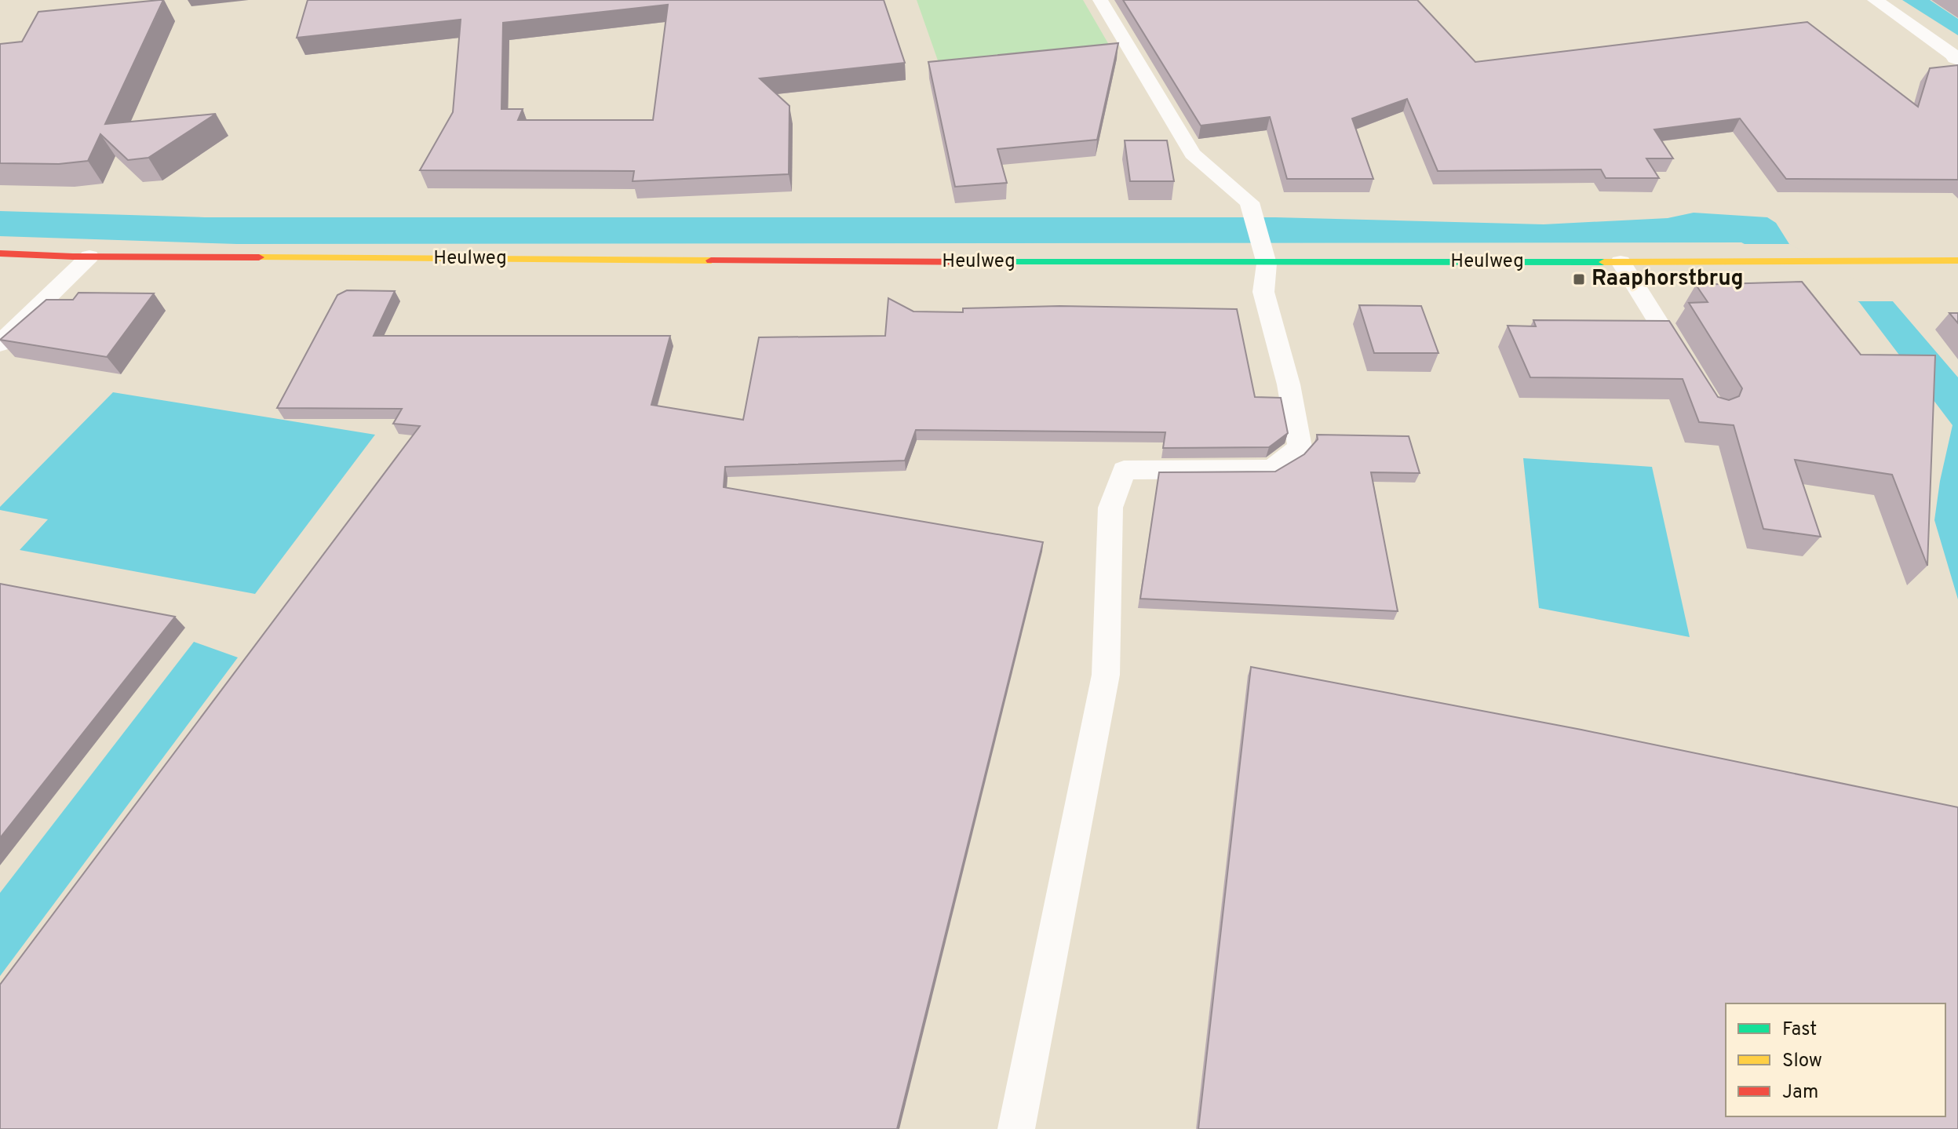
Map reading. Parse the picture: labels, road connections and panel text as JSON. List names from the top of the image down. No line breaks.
{"streets":{"main road":["Heulweg"]},"places":{"transit":["Raaphorstbrug"]},"legend":["Fast","Slow","Jam"]}
